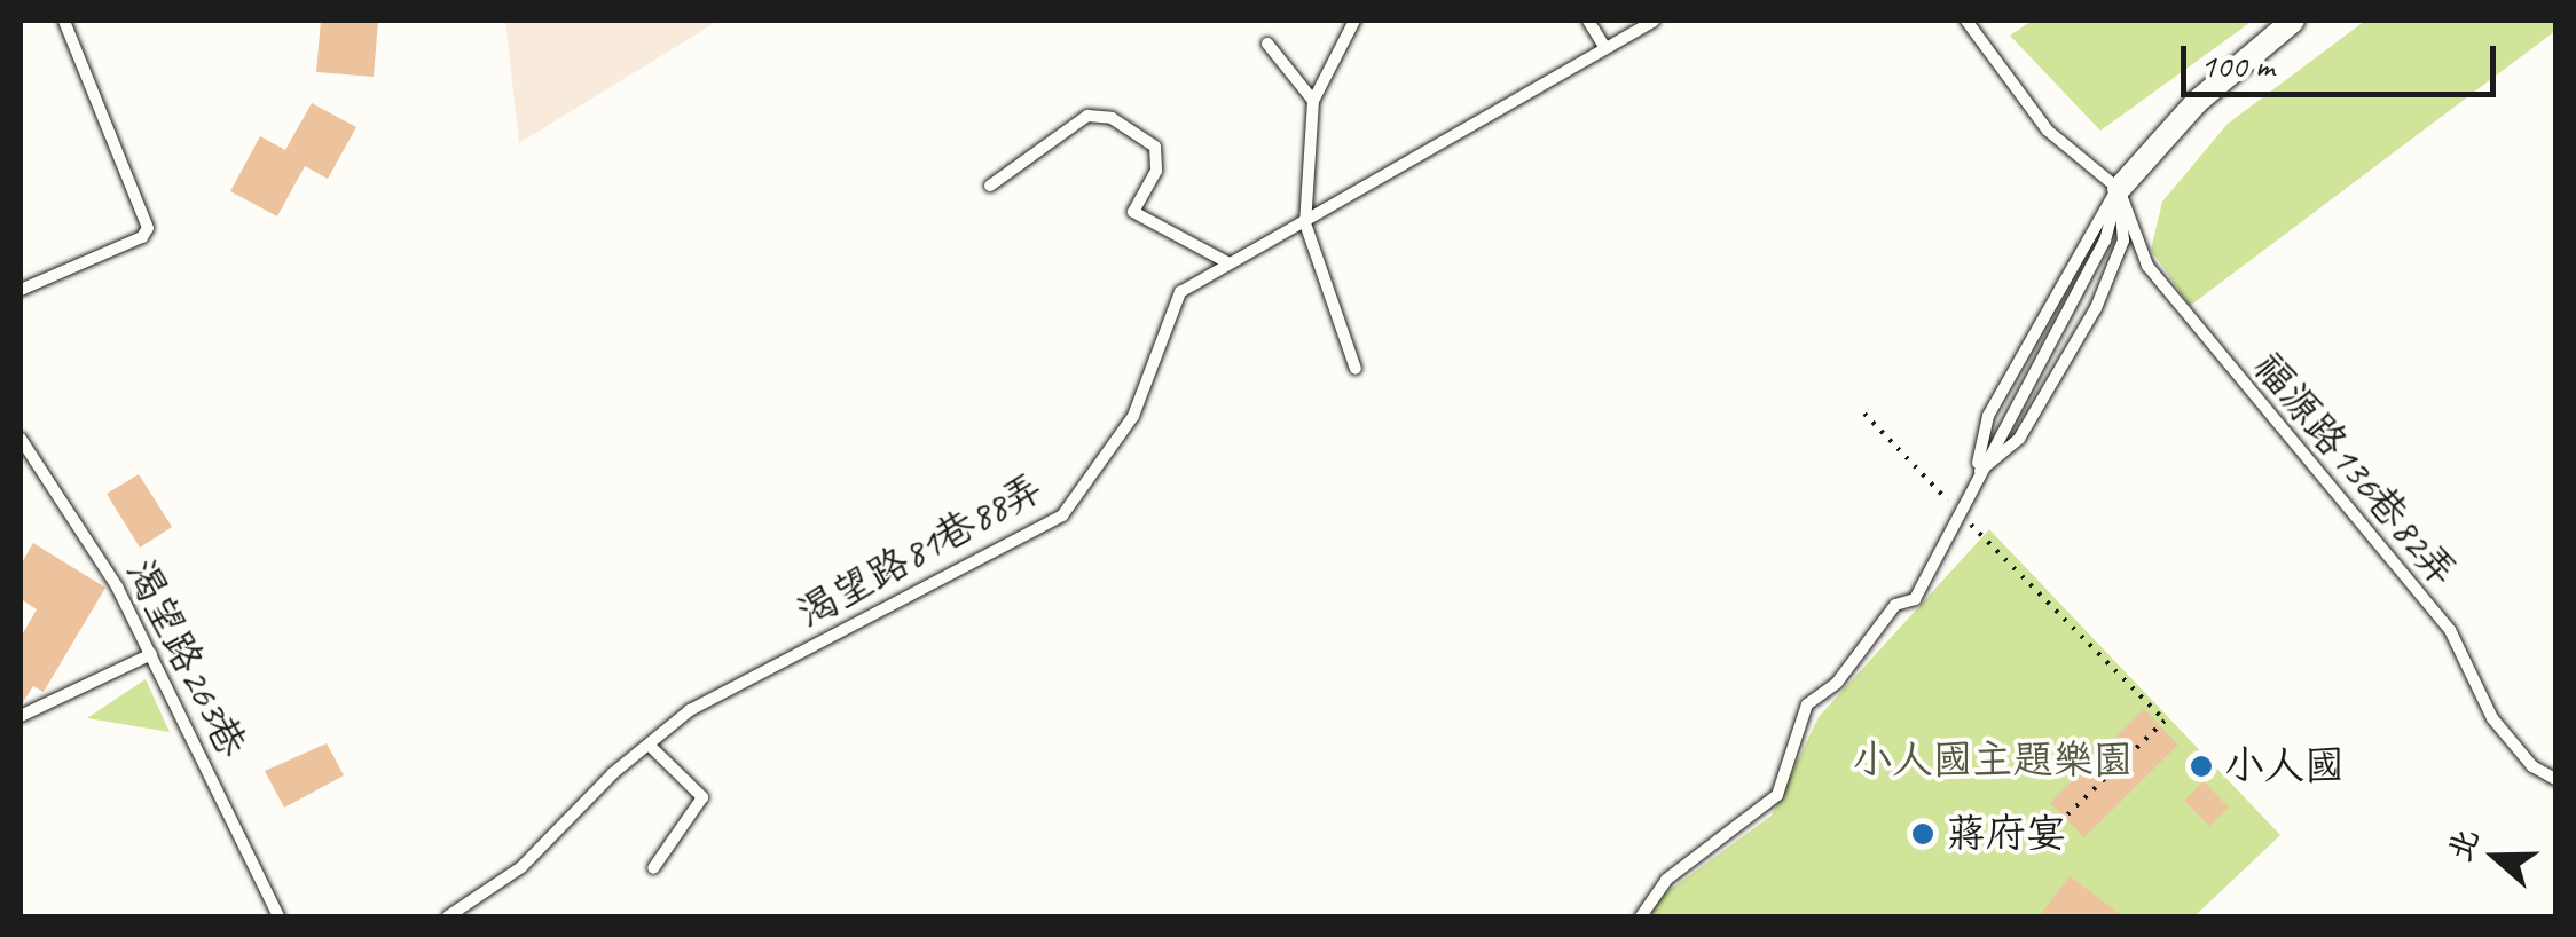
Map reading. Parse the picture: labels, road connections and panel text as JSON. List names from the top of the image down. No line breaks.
{"streets":{"lane":["福源路136巷82弄","渴望路81巷88弄","渴望路263巷"]},"parks":["小人國主題樂園"],"places":["小人國","蔣府宴"],"scale_bar":"100 m","north":"left"}
